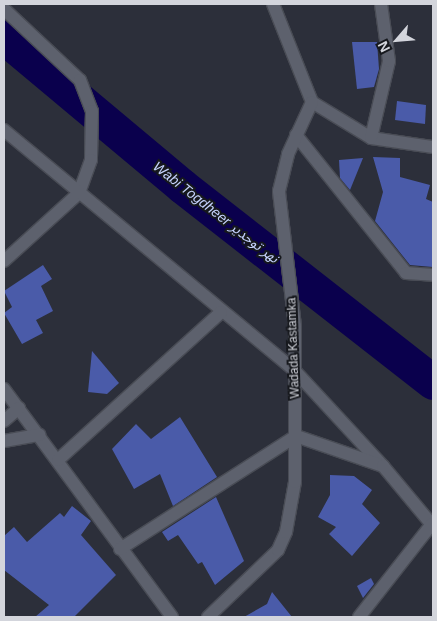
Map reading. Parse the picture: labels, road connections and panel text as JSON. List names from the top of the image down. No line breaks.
{"streets":{"street":["Wadada Kastamka"]},"water":["Wabi Togdheer نهر توجدير"],"north":"bottom left"}
